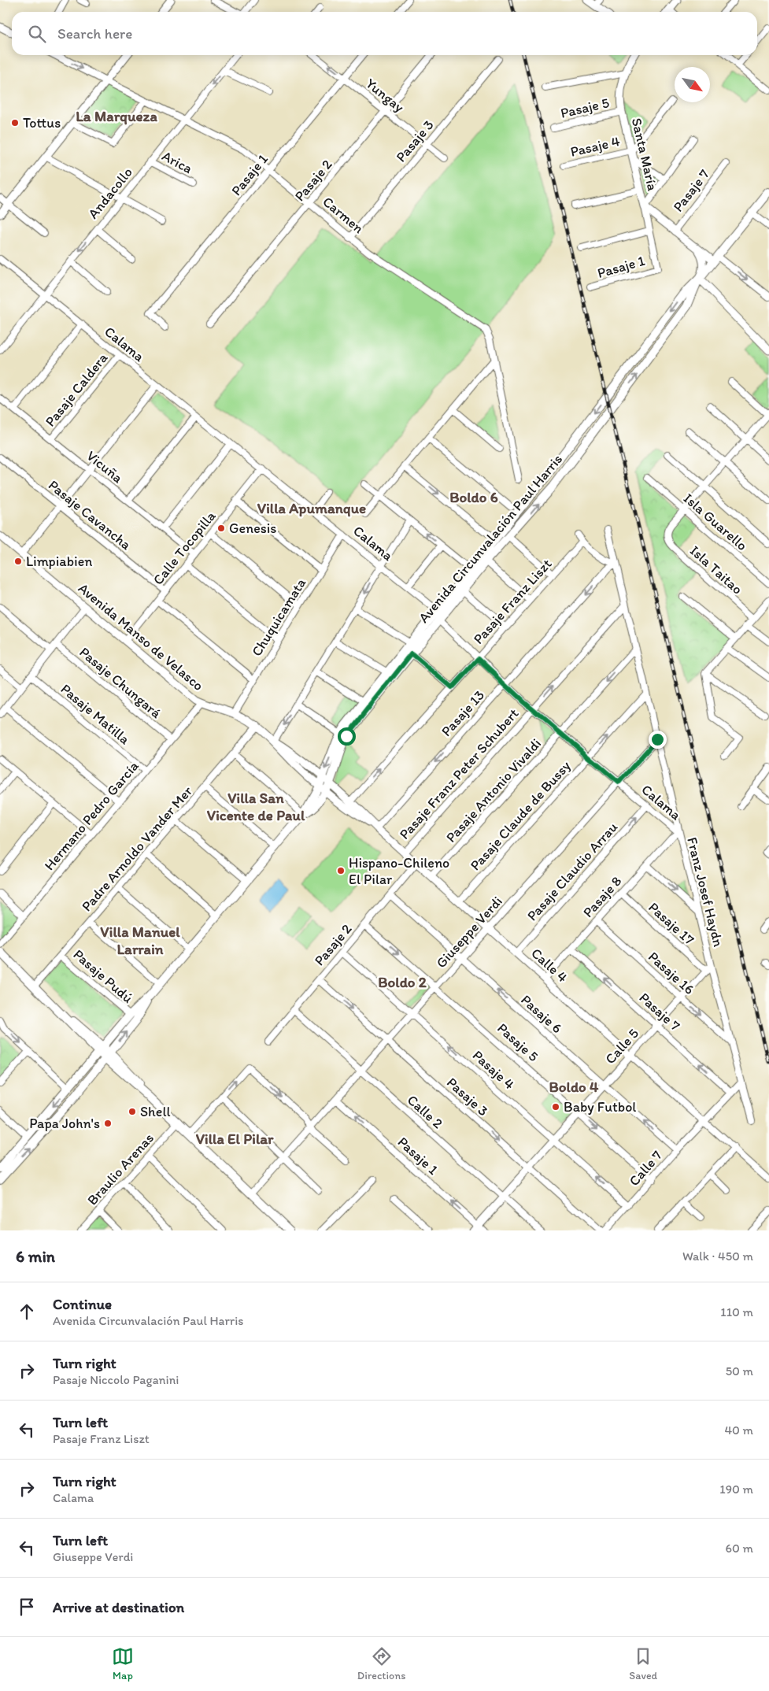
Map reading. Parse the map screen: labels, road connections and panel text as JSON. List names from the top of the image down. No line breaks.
{"streets":{"main road":["Avenida Circunvalación Paul Harris"],"street":["Yungay","Pasaje 5","Pasaje 3","Pasaje 4","Santa María","Arica","Pasaje 1","Pasaje 2","Pasaje 7","Andacollo","Carmen","Calama","Pasaje Caldera","Vicuña","Pasaje Cavancha","Isla Guarello","Calle Tocopilla","Isla Taitao","Pasaje Franz Liszt","Chuquicamata","Avenida Manso de Velasco","Pasaje Chungará","Pasaje 13","Pasaje Matilla","Pasaje Franz Peter Schubert","Pasaje Antonio Vivaldi","Hermano Pedro García","Pasaje Claude de Bussy","Padre Arnoldo Vander Mer","Pasaje Claudio Arrau","Franz Josef Haydn","Pasaje 8","Pasaje 17","Giuseppe Verdi","Calle 4","Pasaje 16","Pasaje Pudú","Pasaje 6","Calle 5","Calle 2","Calle 7","Braulio Arenas"]},"crossings":[["Yungay","Pasaje 3"],["Yungay","Pasaje 1"],["Yungay","Pasaje 2"],["Pasaje 5","Santa María"],["Pasaje 5","Pasaje 2"],["Pasaje 5","Giuseppe Verdi"],["Pasaje 5","Calle 5"],["Pasaje 5","Calle 7"],["Pasaje 3","Pasaje 2"],["Pasaje 3","Carmen"],["Pasaje 3","Giuseppe Verdi"],["Pasaje 3","Calle 5"],["Pasaje 4","Santa María"],["Pasaje 4","Pasaje 2"],["Pasaje 4","Giuseppe Verdi"],["Pasaje 4","Calle 5"],["Pasaje 4","Calle 7"],["Santa María","Pasaje 7"],["Santa María","Avenida Circunvalación Paul Harris"],["Arica","Andacollo"],["Pasaje 1","Carmen"],["Pasaje 1","Giuseppe Verdi"],["Pasaje 1","Calle 5"],["Pasaje 2","Carmen"],["Pasaje 2","Calle 4"],["Pasaje 2","Pasaje 6"],["Pasaje 2","Calle 2"],["Pasaje 7","Pasaje 8"],["Pasaje 7","Calle 5"],["Pasaje 7","Calle 7"],["Andacollo","Carmen"],["Andacollo","Calama"],["Calama","Pasaje Caldera"],["Calama","Avenida Circunvalación Paul Harris"],["Calama","Calle Tocopilla"],["Calama","Pasaje Franz Liszt"],["Calama","Chuquicamata"],["Calama","Pasaje 13"],["Calama","Pasaje Franz Peter Schubert"],["Calama","Pasaje Antonio Vivaldi"],["Calama","Pasaje Claude de Bussy"],["Calama","Pasaje Claudio Arrau"],["Calama","Franz Josef Haydn"],["Calama","Pasaje 8"],["Calama","Giuseppe Verdi"],["Pasaje Caldera","Vicuña"],["Vicuña","Calle Tocopilla"],["Pasaje Cavancha","Calle Tocopilla"],["Isla Guarello","Isla Taitao"],["Avenida Circunvalación Paul Harris","Avenida Manso de Velasco"],["Avenida Circunvalación Paul Harris","Calle 4"],["Avenida Circunvalación Paul Harris","Pasaje Pudú"],["Calle Tocopilla","Avenida Manso de Velasco"],["Pasaje Franz Liszt","Calle 4"],["Chuquicamata","Avenida Manso de Velasco"],["Avenida Manso de Velasco","Hermano Pedro García"],["Avenida Manso de Velasco","Padre Arnoldo Vander Mer"],["Avenida Manso de Velasco","Calle 4"],["Pasaje Chungará","Hermano Pedro García"],["Pasaje 13","Franz Josef Haydn"],["Pasaje 13","Calle 4"],["Pasaje Matilla","Hermano Pedro García"],["Pasaje Franz Peter Schubert","Franz Josef Haydn"],["Pasaje Franz Peter Schubert","Calle 4"],["Pasaje Antonio Vivaldi","Franz Josef Haydn"],["Pasaje Antonio Vivaldi","Calle 4"],["Pasaje Claude de Bussy","Franz Josef Haydn"],["Pasaje Claude de Bussy","Calle 4"],["Padre Arnoldo Vander Mer","Pasaje Pudú"],["Pasaje Claudio Arrau","Calle 4"],["Franz Josef Haydn","Pasaje 8"],["Franz Josef Haydn","Pasaje 17"],["Franz Josef Haydn","Giuseppe Verdi"],["Franz Josef Haydn","Pasaje 16"],["Franz Josef Haydn","Calle 5"],["Franz Josef Haydn","Calle 7"],["Pasaje 8","Pasaje 17"],["Pasaje 8","Calle 4"],["Pasaje 8","Pasaje 16"],["Pasaje 17","Calle 5"],["Giuseppe Verdi","Calle 4"],["Giuseppe Verdi","Pasaje 6"],["Giuseppe Verdi","Calle 2"],["Calle 4","Calle 5"],["Calle 4","Calle 7"],["Pasaje 16","Calle 5"],["Pasaje 6","Calle 5"],["Pasaje 6","Calle 7"],["Calle 5","Calle 2"]],"one_way":["Pasaje 5","Pasaje 3","Pasaje 4","Pasaje 7","Pasaje Franz Liszt","Pasaje 13","Pasaje Franz Peter Schubert","Pasaje Antonio Vivaldi","Pasaje Claudio Arrau","Pasaje 16","Pasaje 6"],"districts":["La Marqueza","Boldo 6","Villa Apumanque","Villa San Vicente de Paul","Villa Manuel Larrain","Boldo 2","Boldo 4","Villa El Pilar"],"places":["Tottus","Genesis","Limpiabien","Hispano-Chileno El Pilar","Baby Futbol","Shell","Papa John's"],"north":"bottom right","page":{"search":"Search here","heading":["6 min","Walk · 450 m"],"list":[["Continue","Avenida Circunvalación Paul Harris","110 m"],["Turn right","Pasaje Niccolo Paganini","50 m"],["Turn left","Pasaje Franz Liszt","40 m"],["Turn right","Calama","190 m"],["Turn left","Giuseppe Verdi","60 m"],"Arrive at destination"],"nav":["Map","Directions","Saved"]}}
